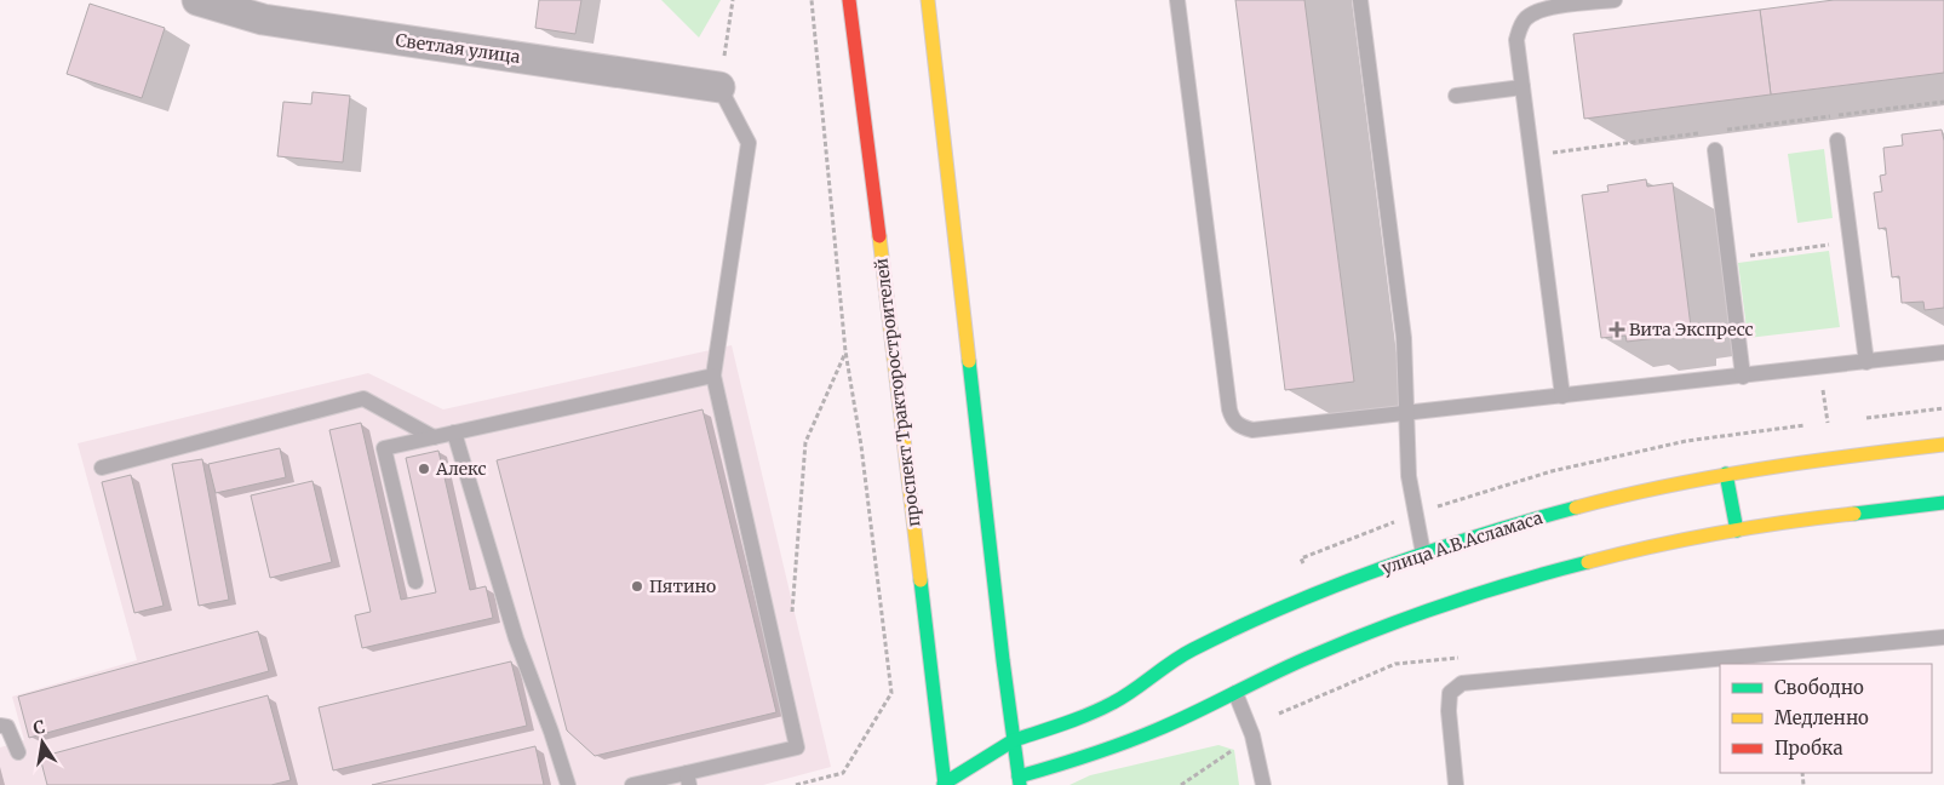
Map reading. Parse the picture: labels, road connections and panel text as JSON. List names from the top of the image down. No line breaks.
{"streets":{"street":["Светлая улица","проспект Тракторостроителей","улица А.В.Асламаса"]},"crossings":[["проспект Тракторостроителей","улица А.В.Асламаса"]],"places":{"health":["Вита Экспресс"],"other":["Алекс","Пятино"]},"legend":["Свободно","Медленно","Пробка"],"north":"top"}
